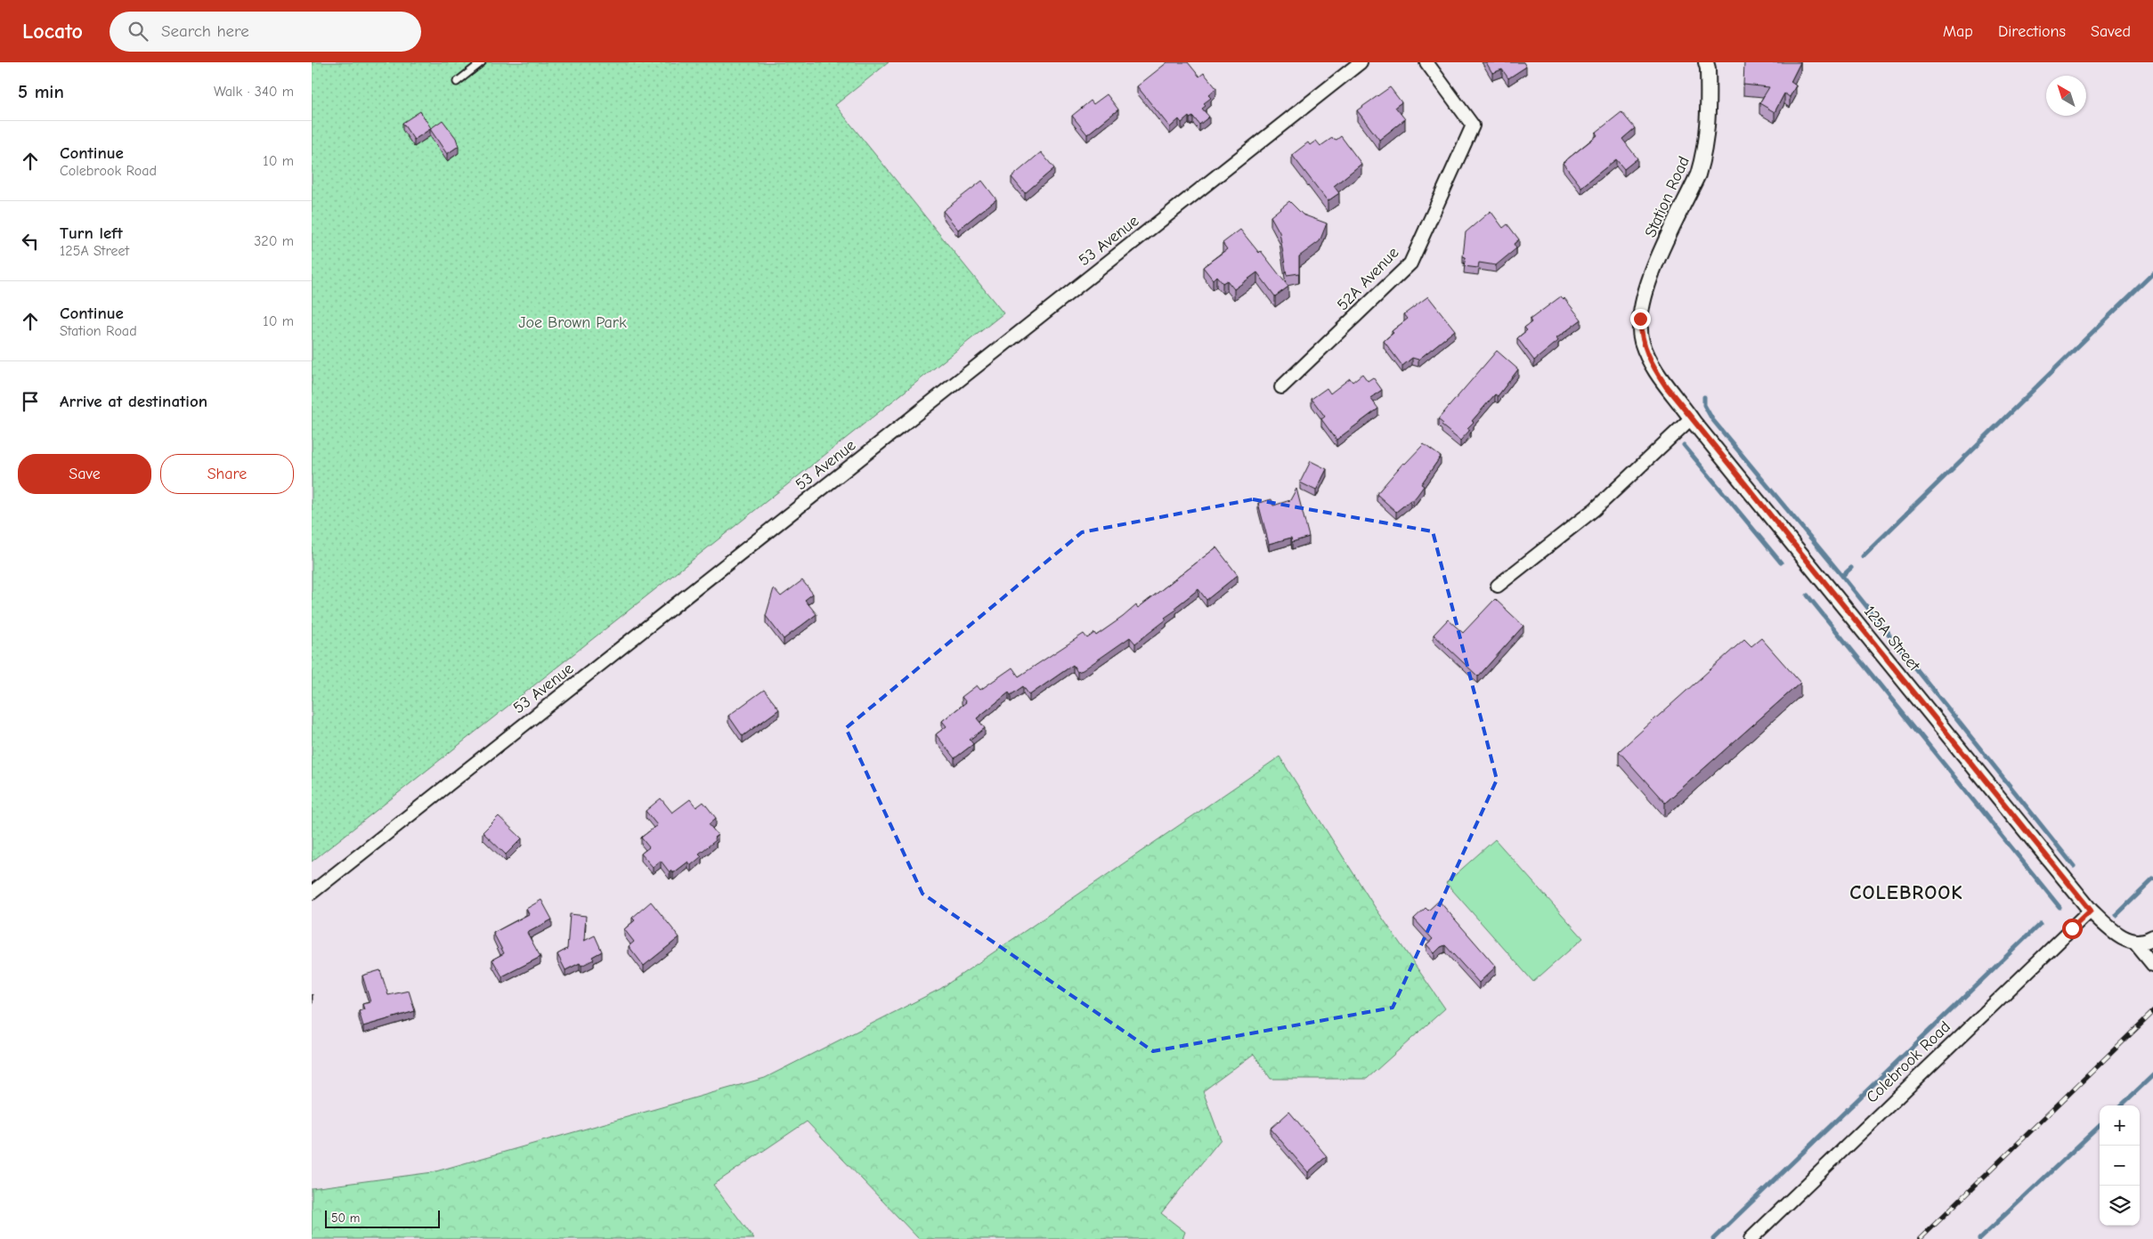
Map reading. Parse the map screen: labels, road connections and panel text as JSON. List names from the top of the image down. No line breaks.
{"streets":{"street":["Station Road","53 Avenue","52A Avenue","125A Street","Colebrook Road"]},"crossings":[["Station Road","125A Street"],["125A Street","Colebrook Road"]],"districts":["COLEBROOK"],"parks":["Joe Brown Park"],"scale_bar":"50 m","north":"top left","page":{"header":"Locato","search":"Search here","nav":["Map","Directions","Saved"],"heading":["5 min","Walk · 340 m"],"list":[["Continue","Colebrook Road","10 m"],["Turn left","125A Street","320 m"],["Continue","Station Road","10 m"],"Arrive at destination"],"buttons":["Save","Share"],"map_buttons":["+","−"],"scale":"50 m"}}
